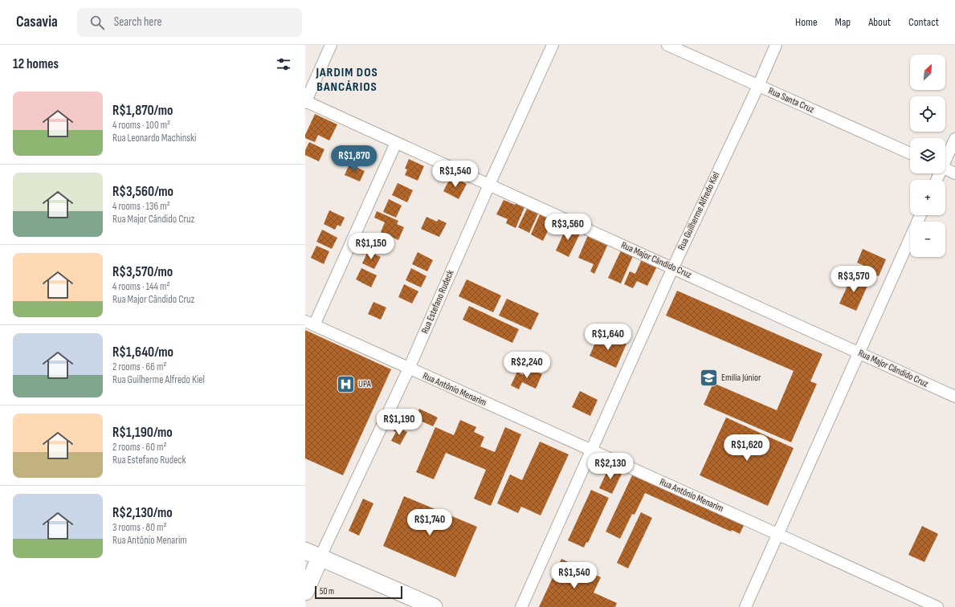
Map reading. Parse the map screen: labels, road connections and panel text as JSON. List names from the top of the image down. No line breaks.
{"streets":{"street":["Rua Santa Cruz","Rua Guilherme Alfredo Kiel","Rua Major Cândido Cruz","Rua Estefano Rudeck","Rua Antônio Menarim"]},"crossings":[["Rua Santa Cruz","Rua Guilherme Alfredo Kiel"],["Rua Guilherme Alfredo Kiel","Rua Major Cândido Cruz"],["Rua Guilherme Alfredo Kiel","Rua Antônio Menarim"],["Rua Major Cândido Cruz","Rua Estefano Rudeck"],["Rua Estefano Rudeck","Rua Antônio Menarim"]],"districts":["JARDIM DOS BANCÁRIOS"],"places":{"school or university":["Emília Júnior"],"hospital":["UPA"]},"scale_bar":"50 m","north":"top right","page":{"header":"Casavia","search":"Search here","nav":["Home","Map","About","Contact"],"heading":"12 homes","map_buttons":["+","−"],"list":[{"name":"R$1,870/mo","note":"4 rooms · 100 m² · Rua Leonardo Machinski"},{"name":"R$3,560/mo","note":"4 rooms · 136 m² · Rua Major Cândido Cruz"},{"name":"R$3,570/mo","note":"4 rooms · 144 m² · Rua Major Cândido Cruz"},{"name":"R$1,640/mo","note":"2 rooms · 66 m² · Rua Guilherme Alfredo Kiel"},{"name":"R$1,190/mo","note":"2 rooms · 60 m² · Rua Estefano Rudeck"},{"name":"R$2,130/mo","note":"3 rooms · 80 m² · Rua Antônio Menarim"}],"price":["R$1,870","R$1,540","R$3,560","R$1,150","R$3,570","R$1,640","R$2,240","R$1,190","R$1,620","R$2,130","R$1,740","R$1,540"],"scale":"50 m"}}
